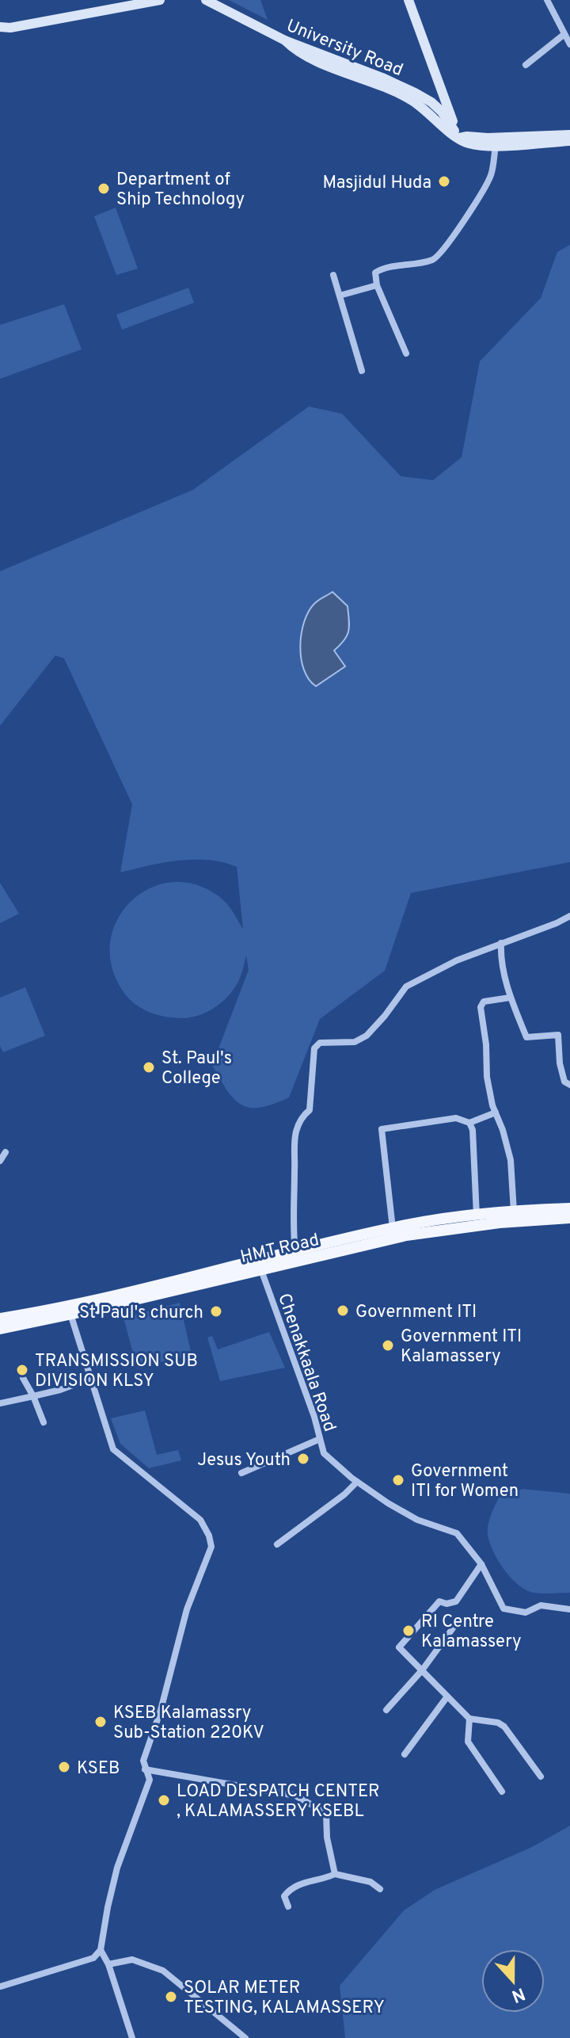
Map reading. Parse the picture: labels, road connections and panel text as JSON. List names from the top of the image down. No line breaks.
{"streets":{"main road":["HMT Road"],"street":["University Road","Chenakkaala Road"]},"crossings":[["HMT Road","Chenakkaala Road"]],"places":["Masjidul Huda","Department of Ship Technology","St. Paul's College","Government ITI","St Paul's church","Government ITI Kalamassery","TRANSMISSION SUB DIVISION KLSY","Jesus Youth","Government ITI for Women","RI Centre Kalamassery","KSEB Kalamassry Sub-Station 220KV","KSEB","LOAD DESPATCH CENTER , KALAMASSERY KSEBL","SOLAR METER TESTING, KALAMASSERY"],"north":"bottom"}
